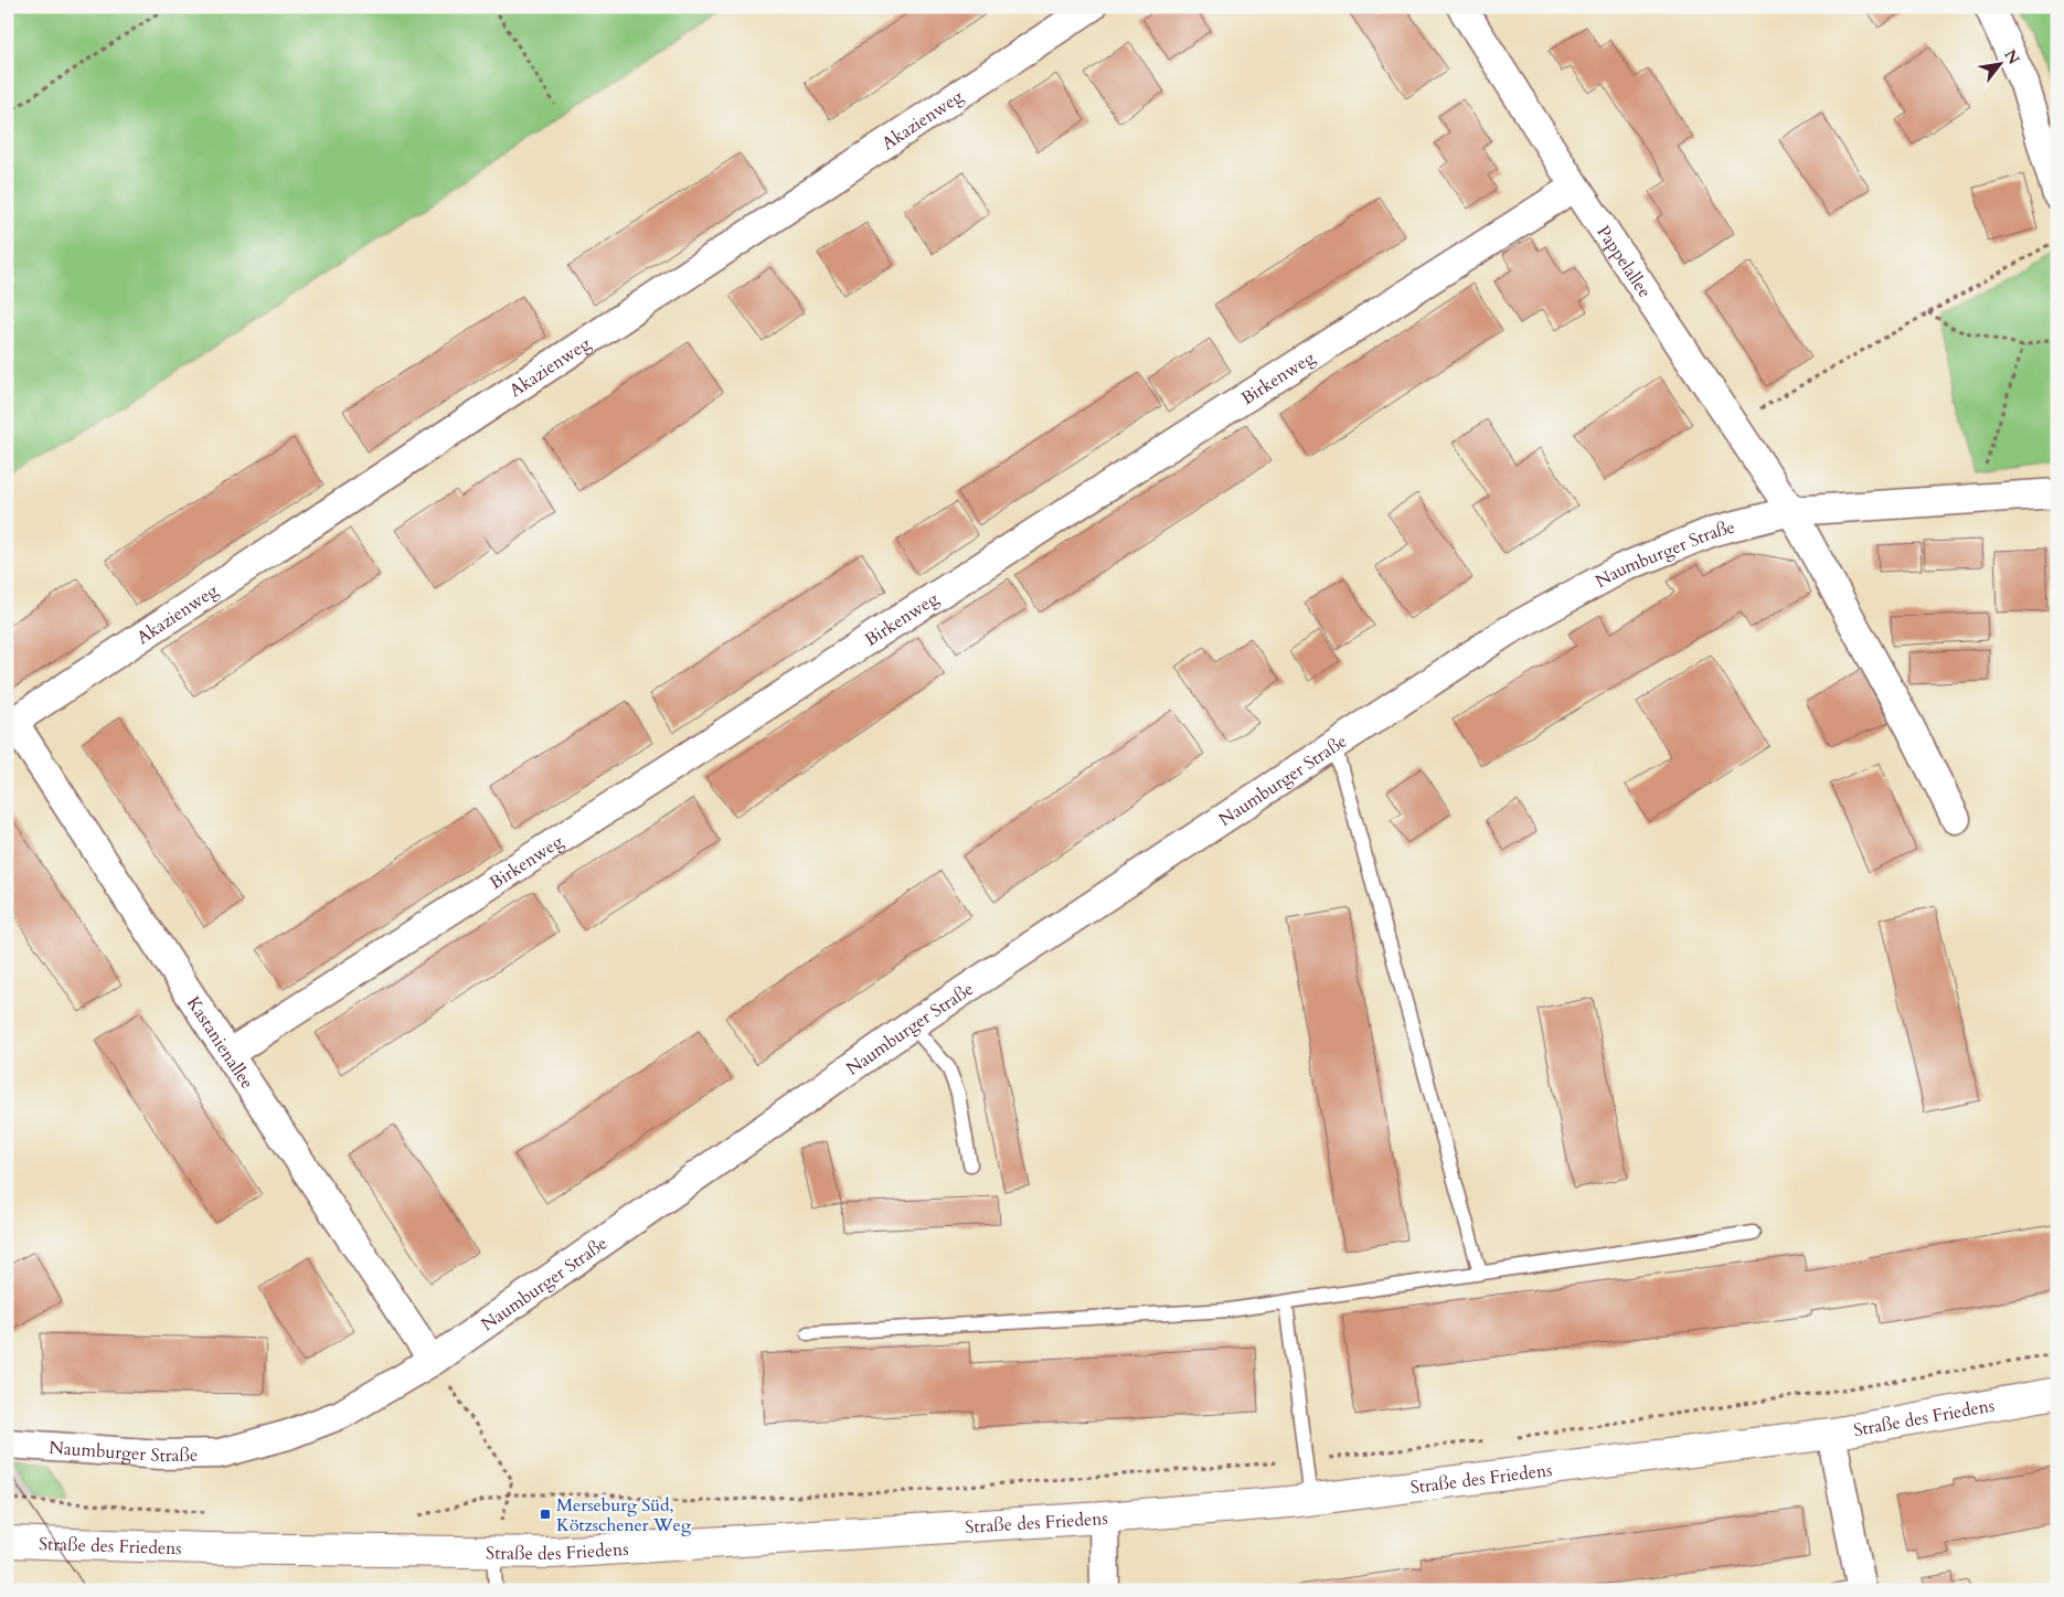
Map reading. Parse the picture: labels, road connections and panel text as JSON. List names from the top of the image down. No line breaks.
{"streets":{"street":["Akazienweg","Pappelallee","Birkenweg","Naumburger Straße","Kastanienallee","Straße des Friedens"]},"crossings":[["Akazienweg","Kastanienallee"],["Pappelallee","Birkenweg"],["Pappelallee","Naumburger Straße"],["Birkenweg","Kastanienallee"],["Naumburger Straße","Kastanienallee"]],"places":{"transit":["Merseburg Süd, Kötzschener Weg"]},"north":"top right"}
